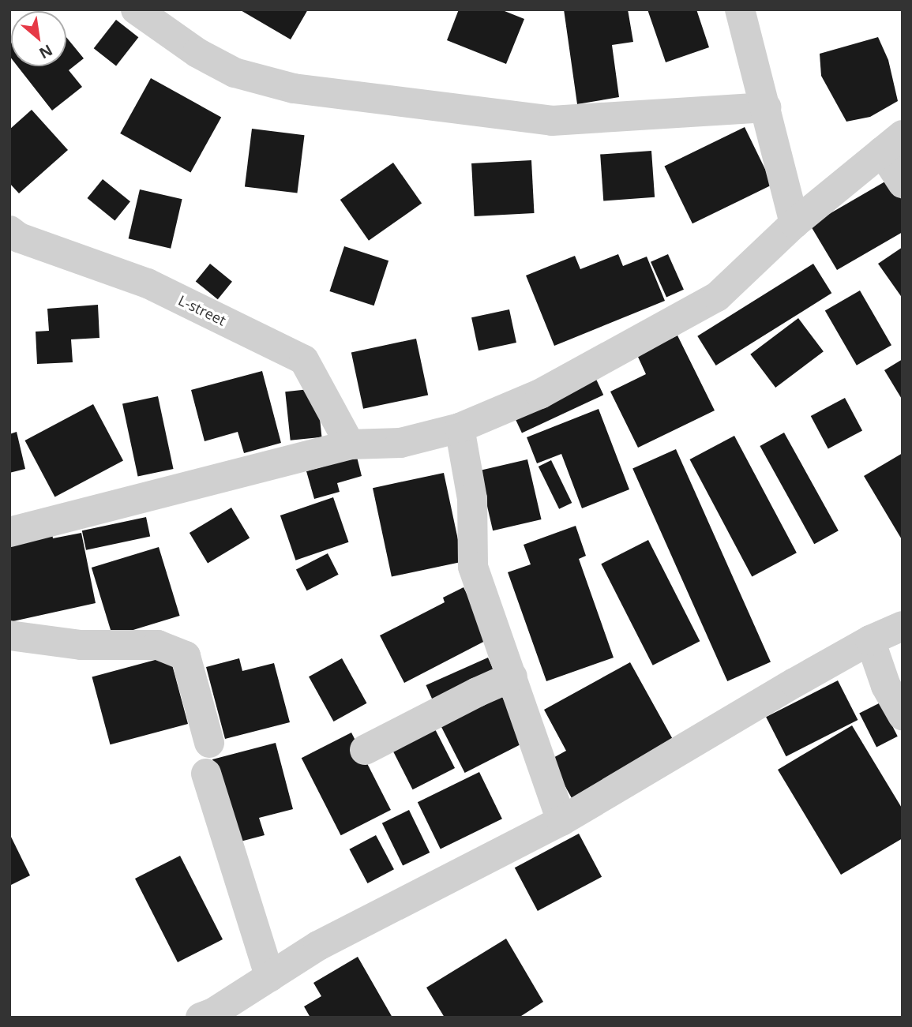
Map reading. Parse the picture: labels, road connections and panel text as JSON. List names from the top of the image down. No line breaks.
{"streets":{"street":["L-street"]},"north":"bottom right"}
